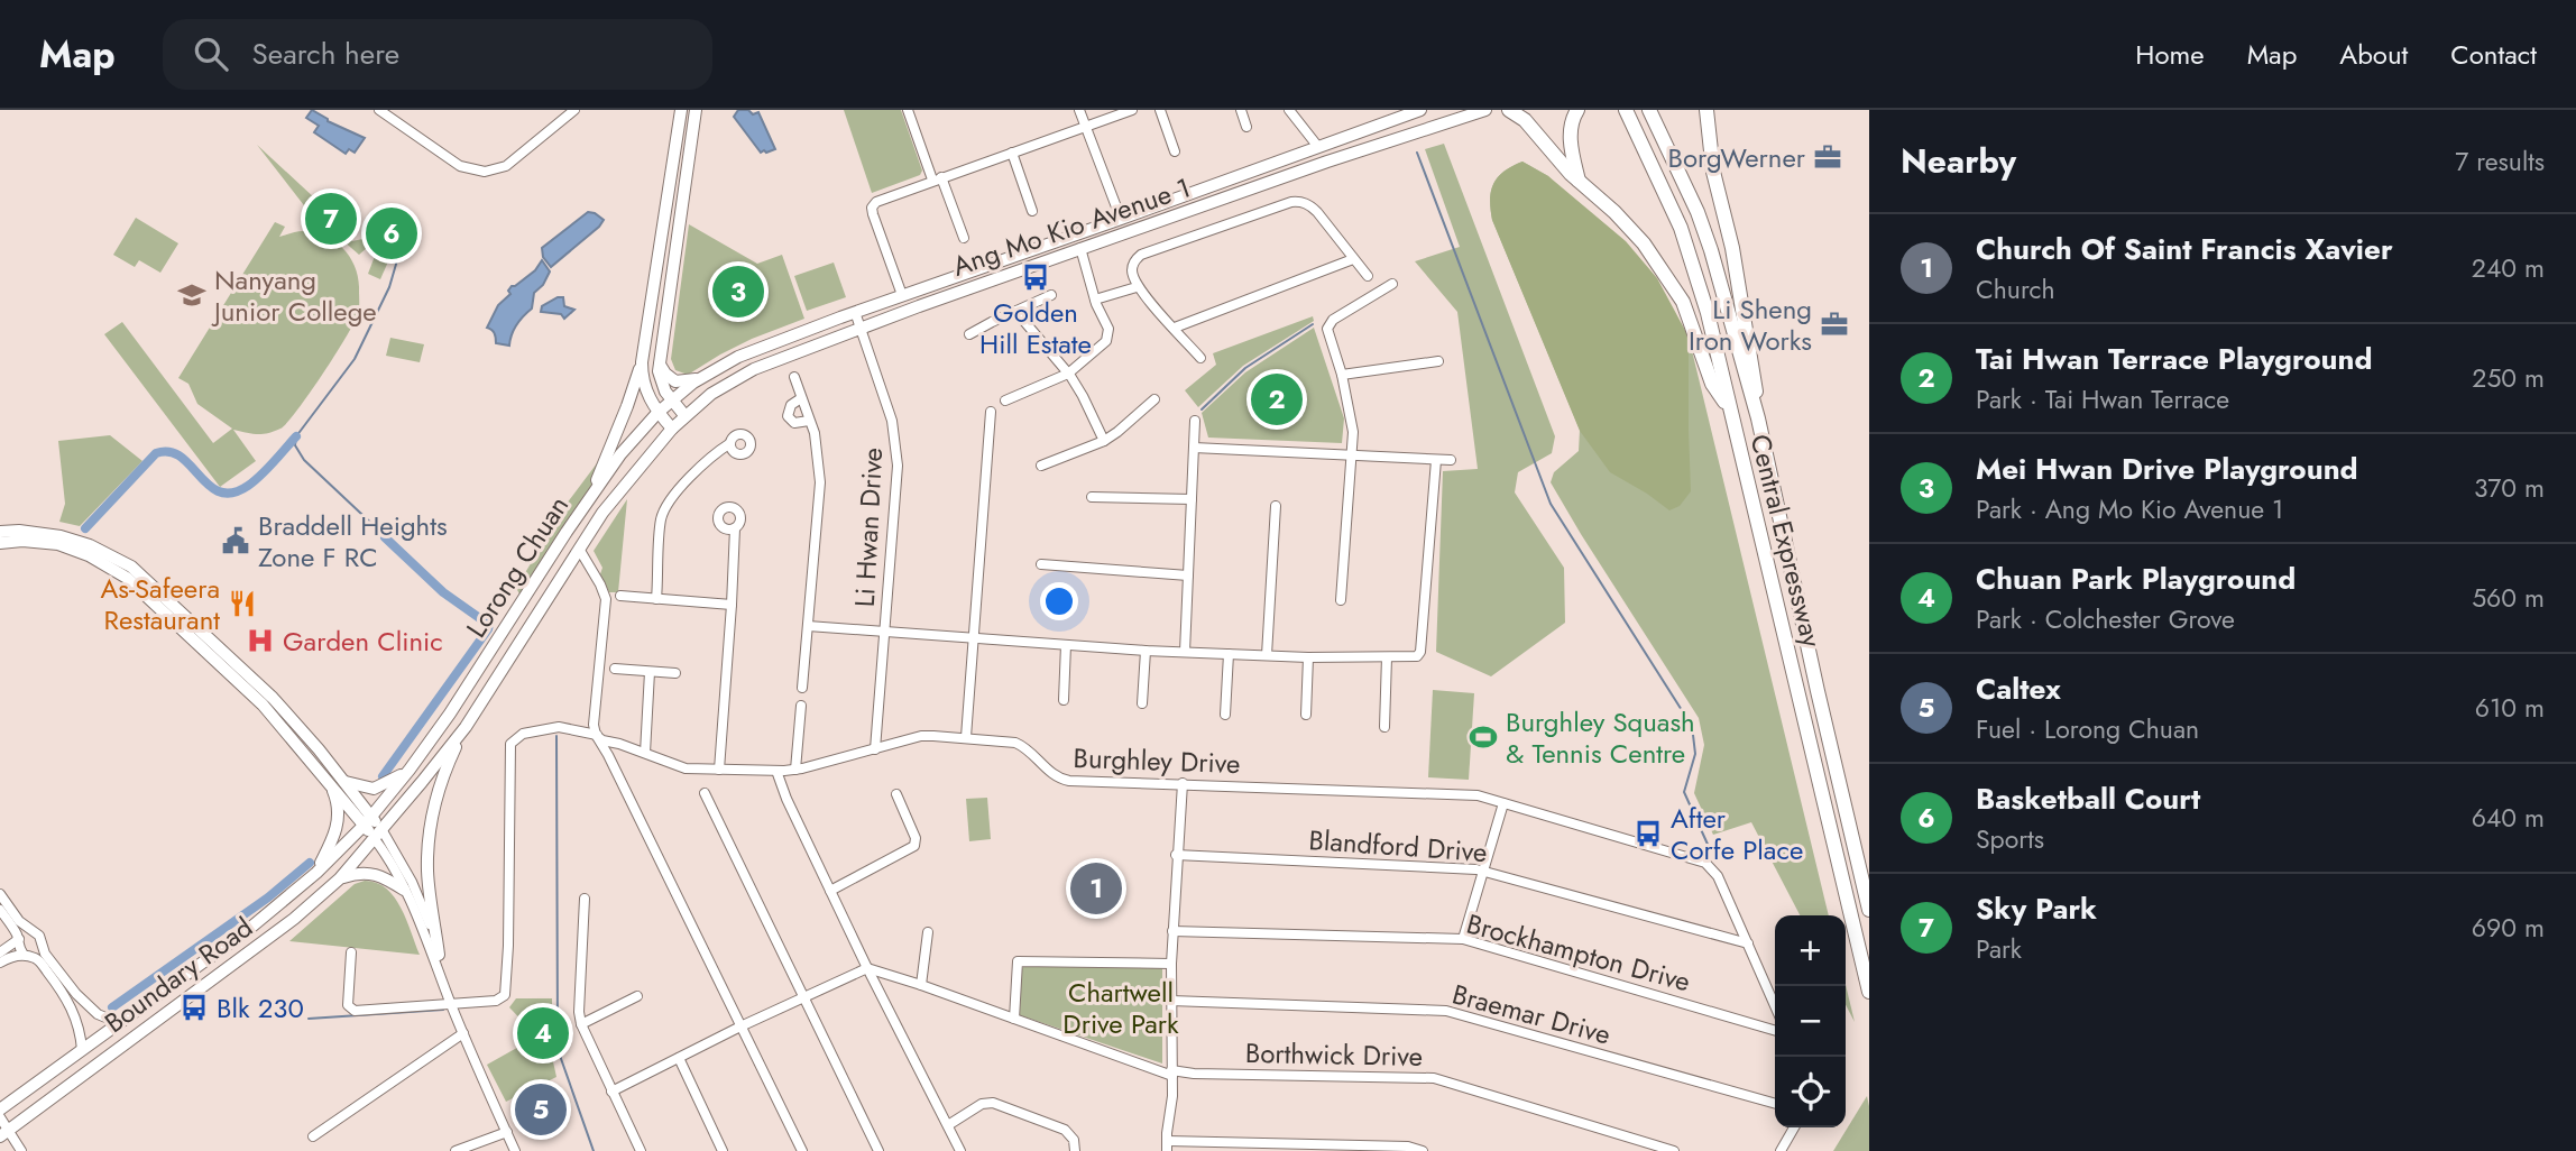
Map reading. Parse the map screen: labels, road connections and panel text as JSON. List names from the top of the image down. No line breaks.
{"streets":{"highway":["Central Expressway"],"main road":["Ang Mo Kio Avenue 1","Lorong Chuan","Boundary Road"],"street":["Li Hwan Drive","Burghley Drive","Blandford Drive","Brockhampton Drive","Braemar Drive","Borthwick Drive"]},"crossings":[["Ang Mo Kio Avenue 1","Li Hwan Drive"],["Ang Mo Kio Avenue 1","Lorong Chuan"],["Li Hwan Drive","Burghley Drive"],["Lorong Chuan","Boundary Road"],["Burghley Drive","Blandford Drive"]],"parks":["Chartwell Drive Park"],"places":{"office":["BorgWerner","Li Sheng Iron Works"],"bus stop":["Golden Hill Estate","After Corfe Place","Blk 230"],"school or university":["Nanyang Junior College"],"public building":["Braddell Heights Zone F RC"],"restaurant":["As-Safeera Restaurant"],"hospital":["Garden Clinic"],"sports":["Burghley Squash & Tennis Centre"]},"page":{"header":"Map","search":"Search here","nav":["Home","Map","About","Contact"],"heading":["Nearby","7 results"],"pins":["7","6","3","2","1","4","5"],"list":[{"mark":"1","name":"Church Of Saint Francis Xavier","note":"Church","value":"240 m"},{"mark":"2","name":"Tai Hwan Terrace Playground","note":"Park · Tai Hwan Terrace","value":"250 m"},{"mark":"3","name":"Mei Hwan Drive Playground","note":"Park · Ang Mo Kio Avenue 1","value":"370 m"},{"mark":"4","name":"Chuan Park Playground","note":"Park · Colchester Grove","value":"560 m"},{"mark":"5","name":"Caltex","note":"Fuel · Lorong Chuan","value":"610 m"},{"mark":"6","name":"Basketball Court","note":"Sports","value":"640 m"},{"mark":"7","name":"Sky Park","note":"Park","value":"690 m"}],"map_buttons":["+","−"]}}
